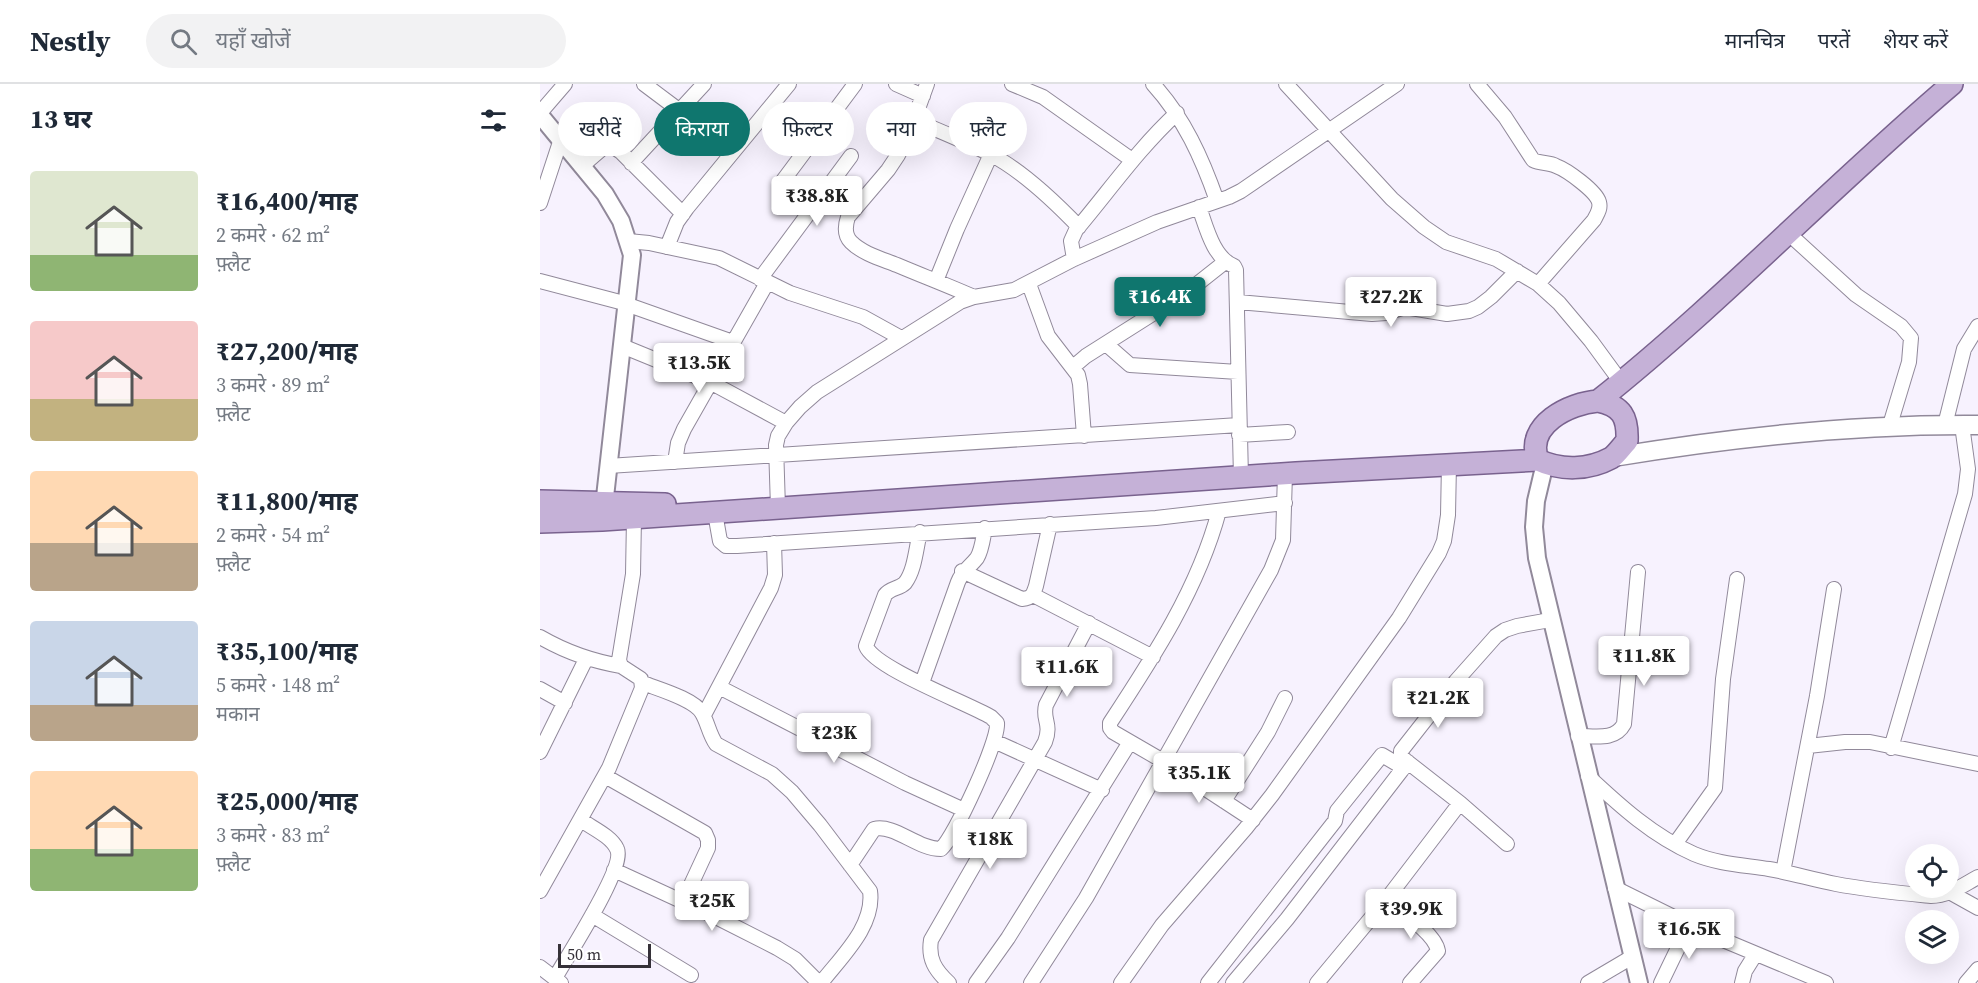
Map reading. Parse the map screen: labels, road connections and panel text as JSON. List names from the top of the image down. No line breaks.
{"scale_bar":"50 m","page":{"header":"Nestly","search":"यहाँ खोजें","nav":["मानचित्र","परतें","शेयर करें"],"heading":"13 घर","chip":["खरीदें","किराया","फ़िल्टर","नया","फ़्लैट"],"list":[{"name":"₹16,400/माह","note":"2 कमरे · 62 m² · फ़्लैट"},{"name":"₹27,200/माह","note":"3 कमरे · 89 m² · फ़्लैट"},{"name":"₹11,800/माह","note":"2 कमरे · 54 m² · फ़्लैट"},{"name":"₹35,100/माह","note":"5 कमरे · 148 m² · मकान"},{"name":"₹25,000/माह","note":"3 कमरे · 83 m² · फ़्लैट"}],"price":["₹38.8K","₹16.4K","₹27.2K","₹13.5K","₹11.8K","₹11.6K","₹21.2K","₹23K","₹35.1K","₹18K","₹25K","₹39.9K","₹16.5K"],"scale":"50 m"}}
